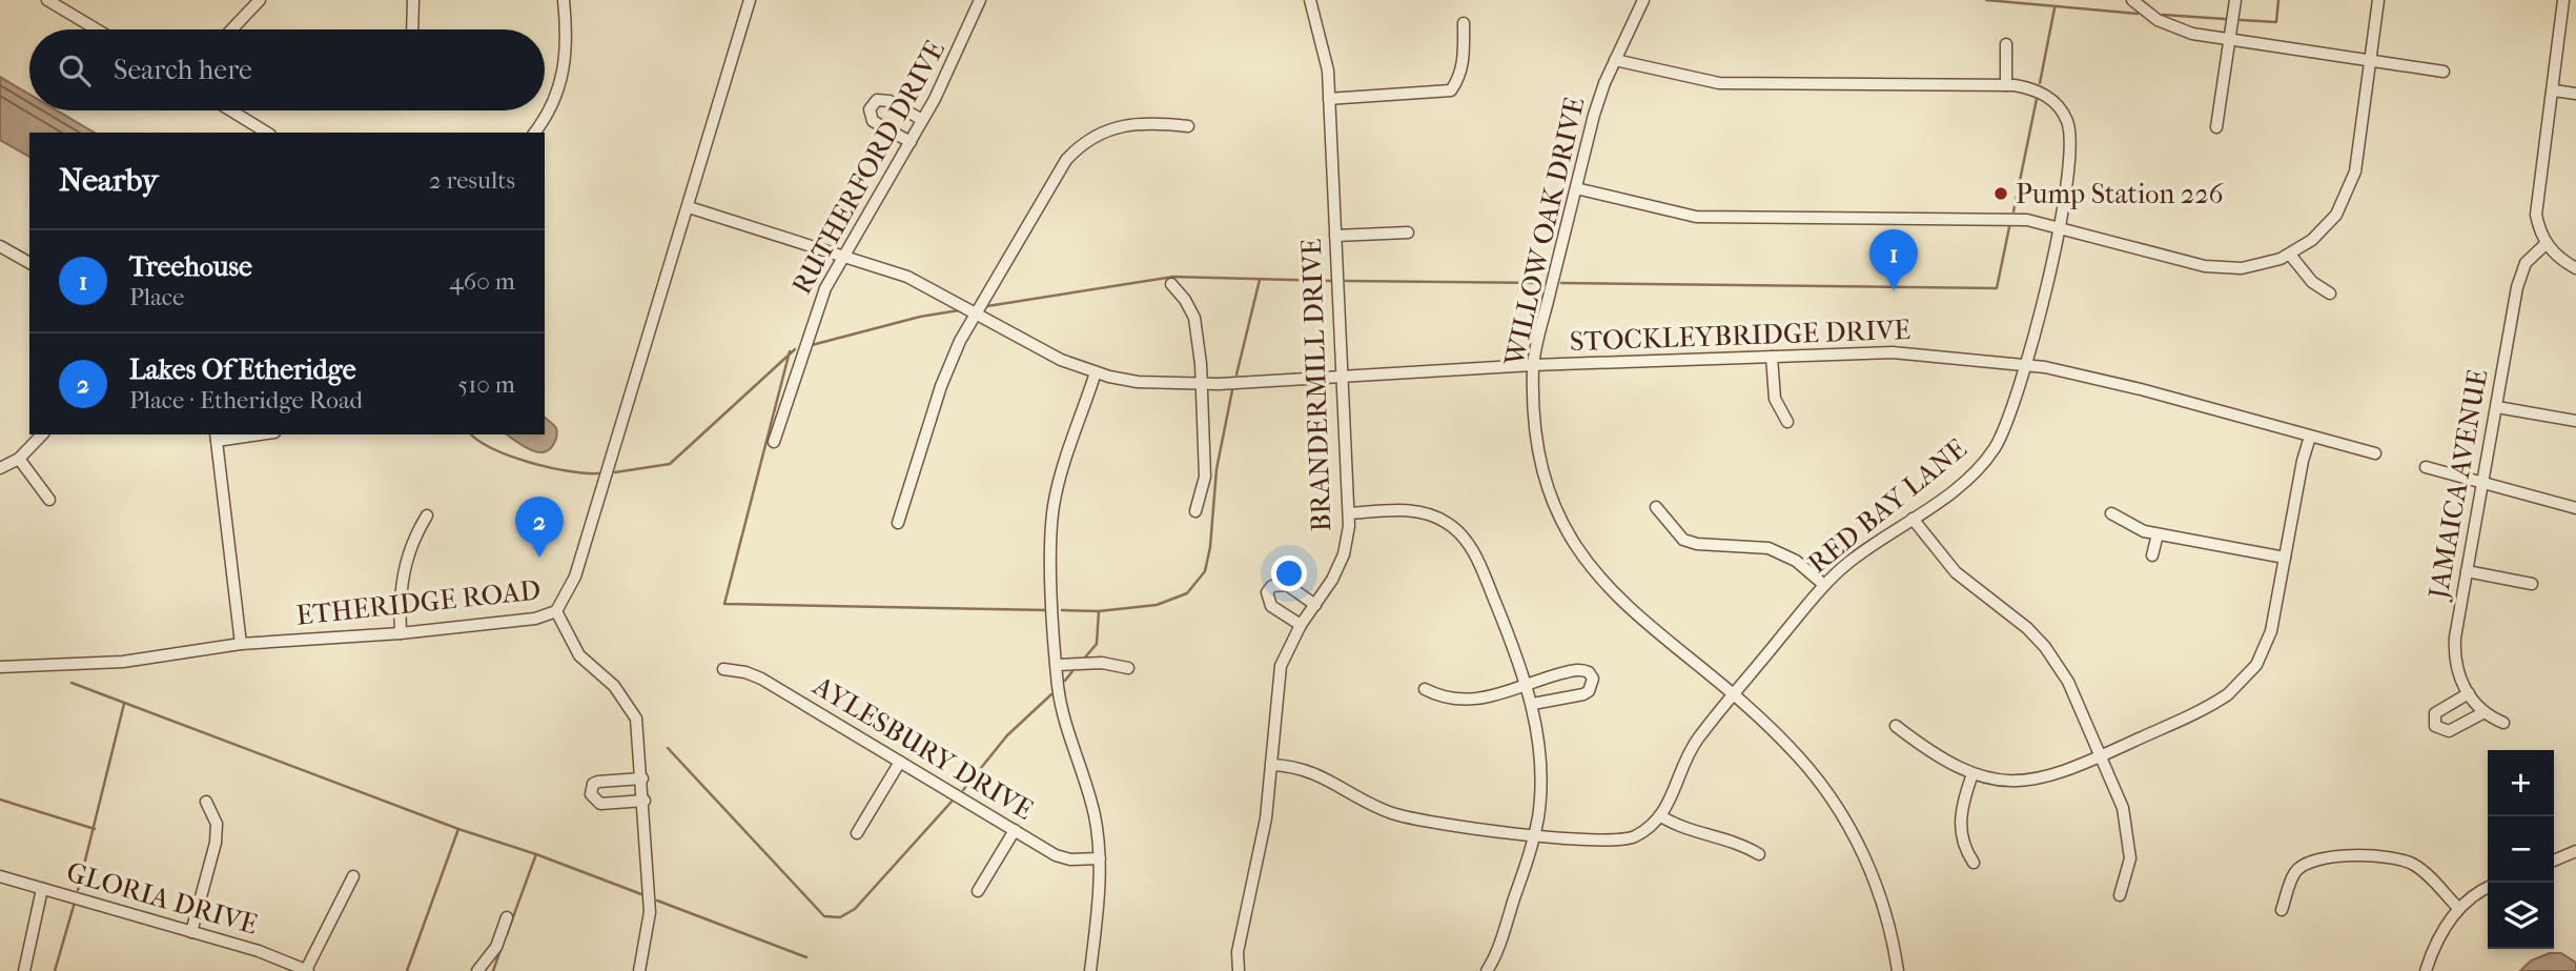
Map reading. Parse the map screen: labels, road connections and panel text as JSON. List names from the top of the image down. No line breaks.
{"streets":{"street":["RUTHERFORD DRIVE","WILLOW OAK DRIVE","STOCKLEYBRIDGE DRIVE","BRANDERMILL DRIVE","JAMAICA AVENUE","RED BAY LANE","ETHERIDGE ROAD","AYLESBURY DRIVE","GLORIA DRIVE"]},"crossings":[["RUTHERFORD DRIVE","STOCKLEYBRIDGE DRIVE"],["WILLOW OAK DRIVE","STOCKLEYBRIDGE DRIVE"],["WILLOW OAK DRIVE","RED BAY LANE"],["STOCKLEYBRIDGE DRIVE","BRANDERMILL DRIVE"],["STOCKLEYBRIDGE DRIVE","RED BAY LANE"],["STOCKLEYBRIDGE DRIVE","ETHERIDGE ROAD"]],"places":["Pump Station 226"],"page":{"search":"Search here","heading":["Nearby","2 results"],"list":[{"mark":"1","name":"Treehouse","note":"Place","value":"460 m"},{"mark":"2","name":"Lakes Of Etheridge","note":"Place · Etheridge Road","value":"510 m"}],"pins":["1","2"],"map_buttons":["+","−"]}}
